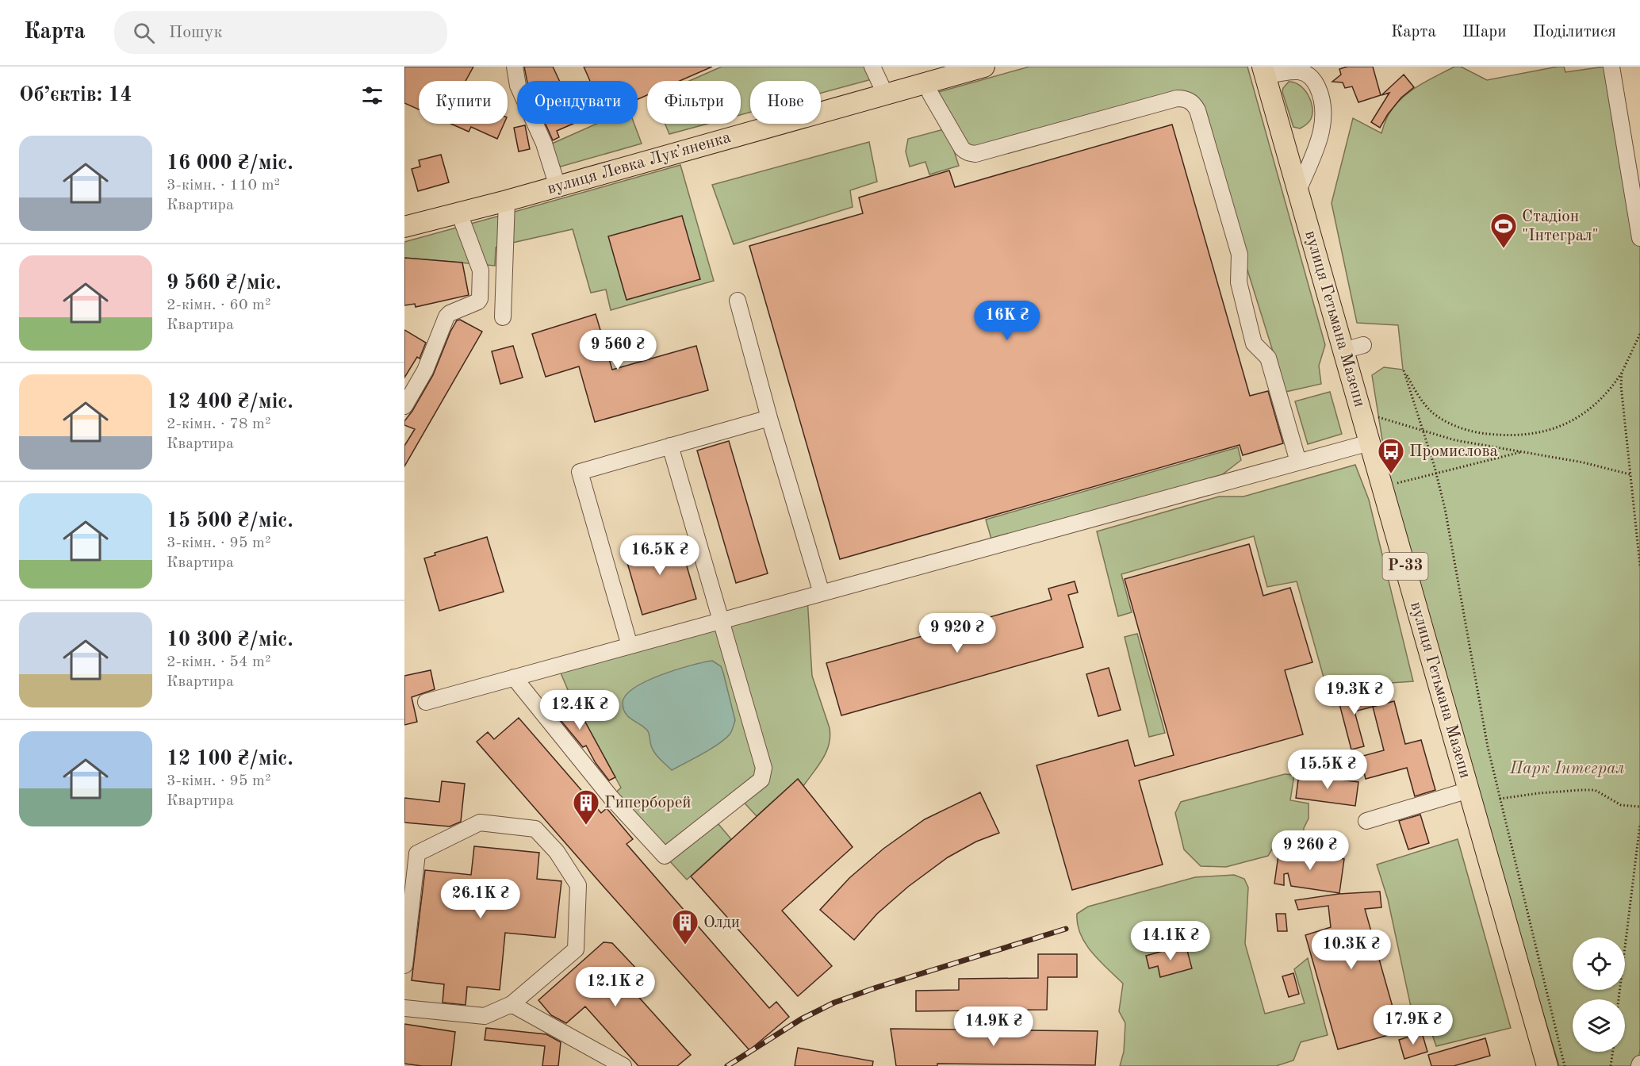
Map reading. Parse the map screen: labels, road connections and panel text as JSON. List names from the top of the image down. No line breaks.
{"streets":{"main road":["вулиця Левка Лукʼяненка","вулиця Гетьмана Мазепи","Р-33"]},"parks":["Парк Інтеграл"],"places":{"sports":["Стадіон \"Інтеграл\""],"bus stop":["Промислова"],"building":["Гиперборей","Олди"]},"page":{"header":"Карта","search":"Пошук","nav":["Карта","Шари","Поділитися"],"heading":"Об’єктів: 14","chip":["Купити","Орендувати","Фільтри","Нове"],"list":[{"name":"16 000 ₴/міс.","note":"3-кімн. · 110 m² · Квартира"},{"name":"9 560 ₴/міс.","note":"2-кімн. · 60 m² · Квартира"},{"name":"12 400 ₴/міс.","note":"2-кімн. · 78 m² · Квартира"},{"name":"15 500 ₴/міс.","note":"3-кімн. · 95 m² · Квартира"},{"name":"10 300 ₴/міс.","note":"2-кімн. · 54 m² · Квартира"},{"name":"12 100 ₴/міс.","note":"3-кімн. · 95 m² · Квартира"}],"price":["16K ₴","9 560 ₴","16.5K ₴","9 920 ₴","19.3K ₴","12.4K ₴","15.5K ₴","9 260 ₴","26.1K ₴","14.1K ₴","10.3K ₴","12.1K ₴","17.9K ₴","14.9K ₴"]}}
